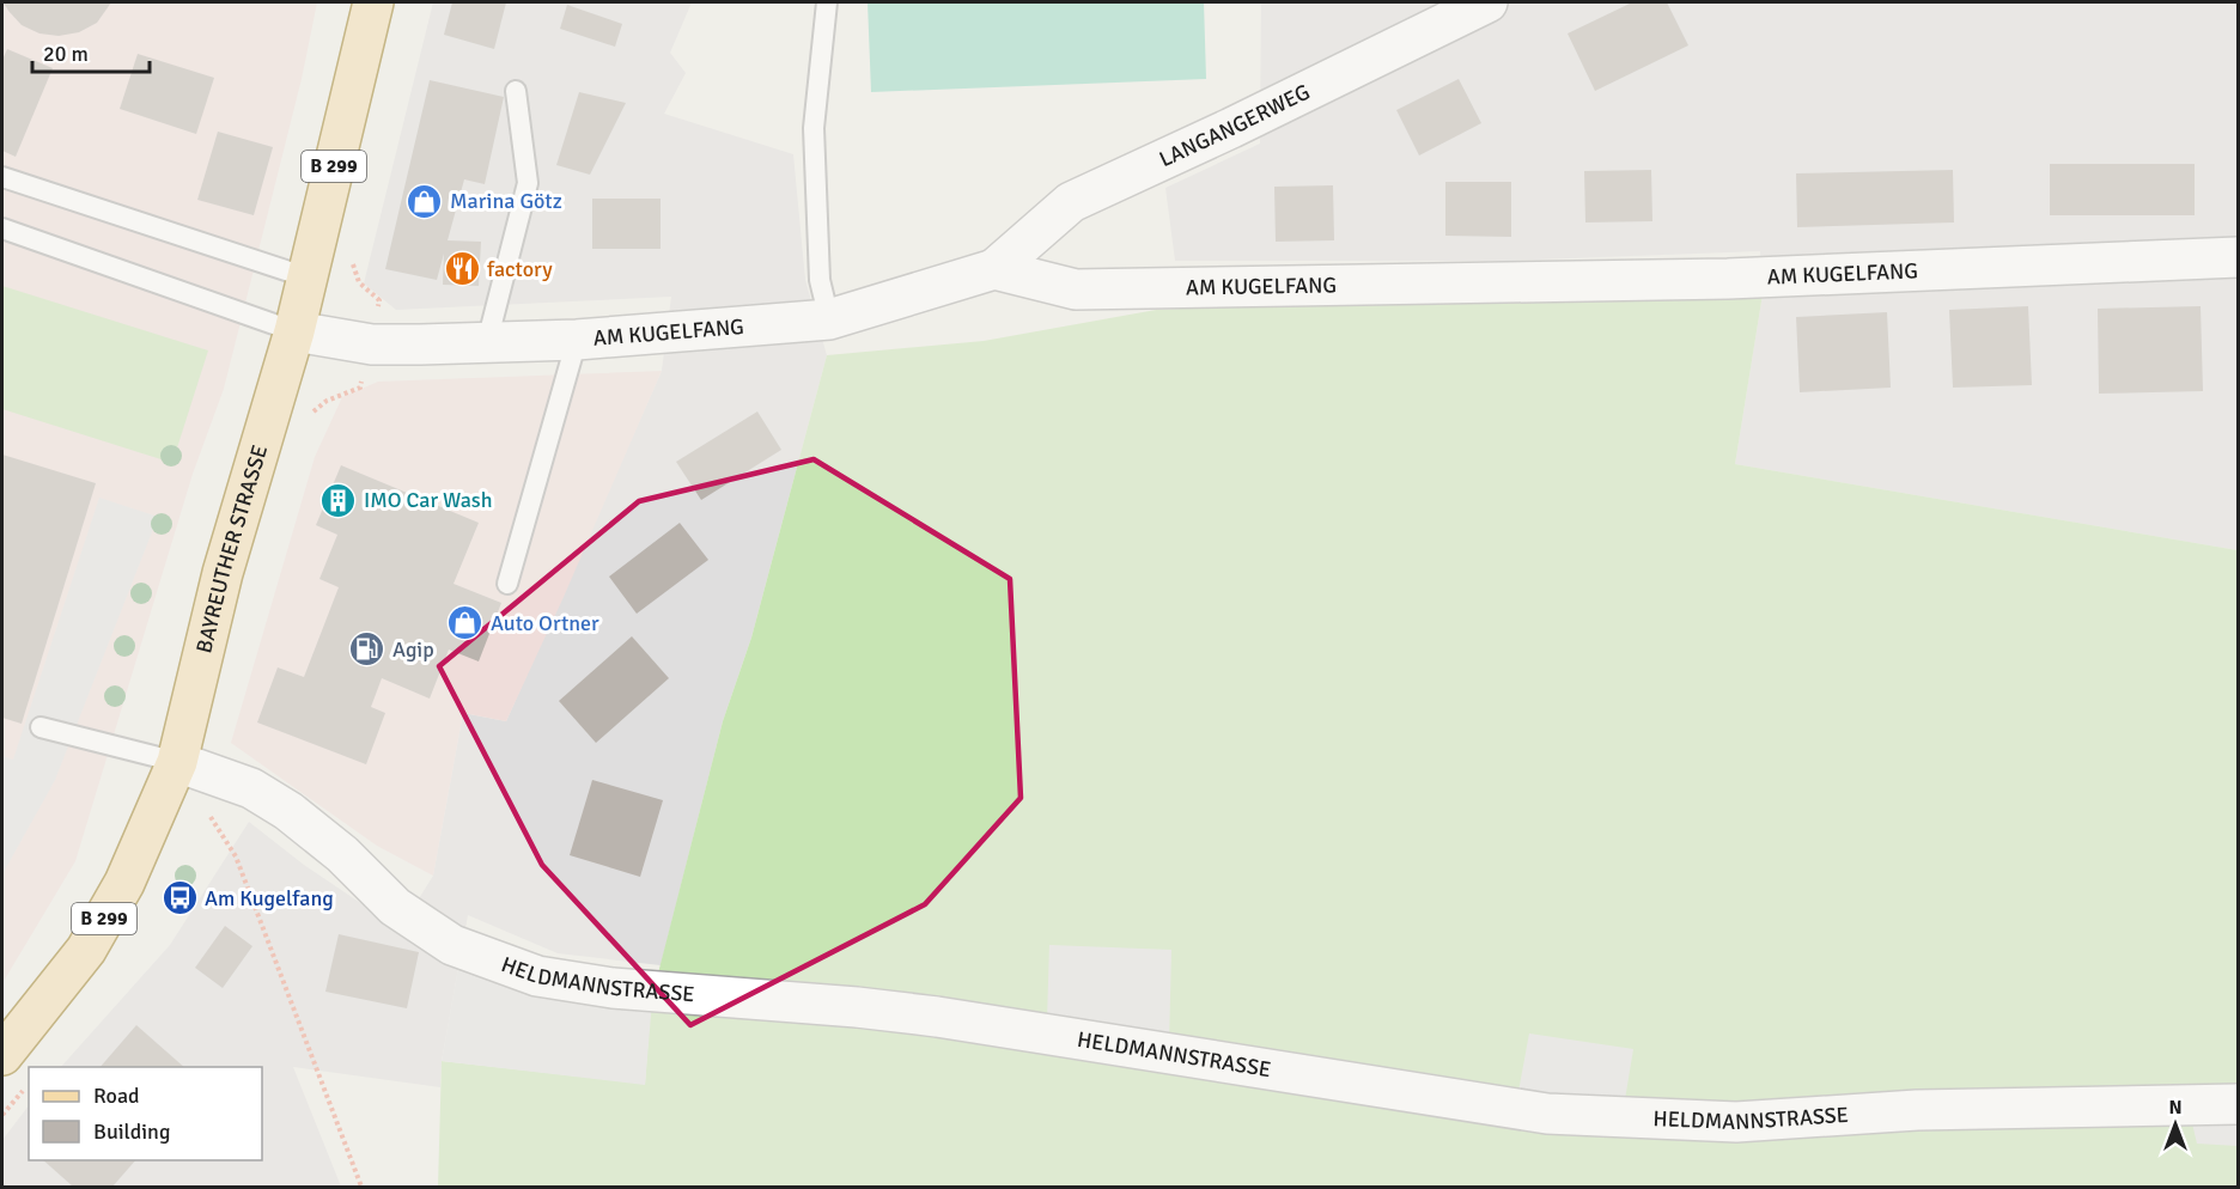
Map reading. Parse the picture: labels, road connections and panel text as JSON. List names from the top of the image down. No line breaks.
{"streets":{"main road":["B 299","BAYREUTHER STRASSE"],"street":["LANGANGERWEG","AM KUGELFANG","HELDMANNSTRASSE"]},"crossings":[["LANGANGERWEG","AM KUGELFANG"],["AM KUGELFANG","BAYREUTHER STRASSE"],["BAYREUTHER STRASSE","HELDMANNSTRASSE"]],"places":{"shop":["Marina Götz","Auto Ortner"],"restaurant":["factory"],"building":["IMO Car Wash"],"fuel station":["Agip"],"bus stop":["Am Kugelfang"]},"legend":["Road","Building"],"scale_bar":"20 m","north":"top"}
